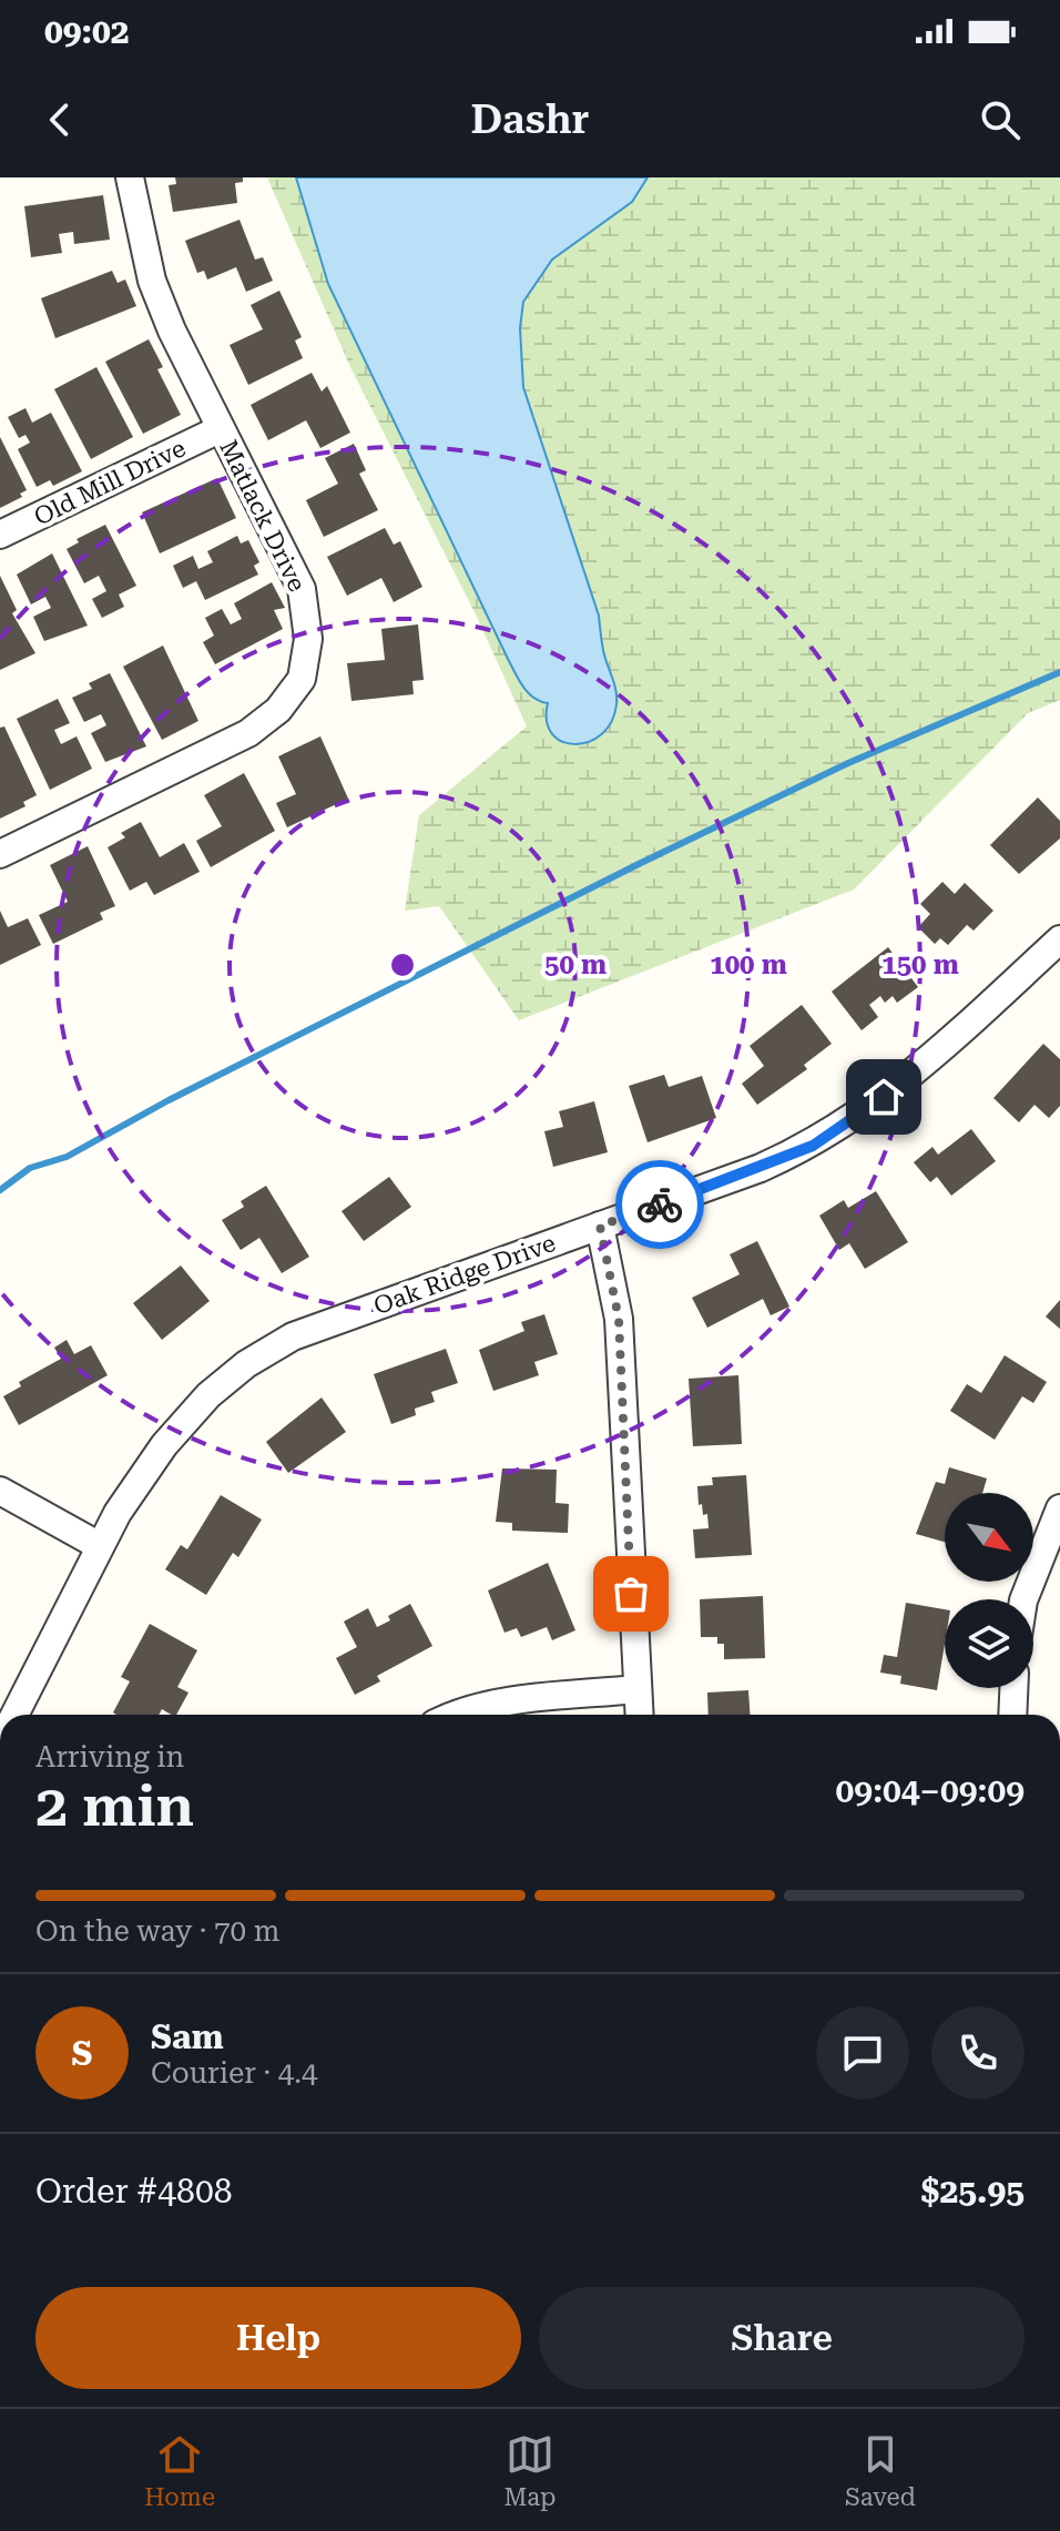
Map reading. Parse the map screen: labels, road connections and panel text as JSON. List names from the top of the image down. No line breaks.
{"streets":{"street":["Old Mill Drive","Matlack Drive","Oak Ridge Drive"]},"crossings":[["Old Mill Drive","Matlack Drive"]],"north":"bottom right","page":{"status":"09:02","header":"Dashr","heading":["2 min","Arriving in","09:04–09:09"],"panel":["Sam","Courier · 4.4","Order #4808","$25.95"],"bar":"On the way · 70 m","round":"S","buttons":["Help","Share"],"tabs":["Home","Map","Saved"]},"rings":["50 m","100 m","150 m"]}
